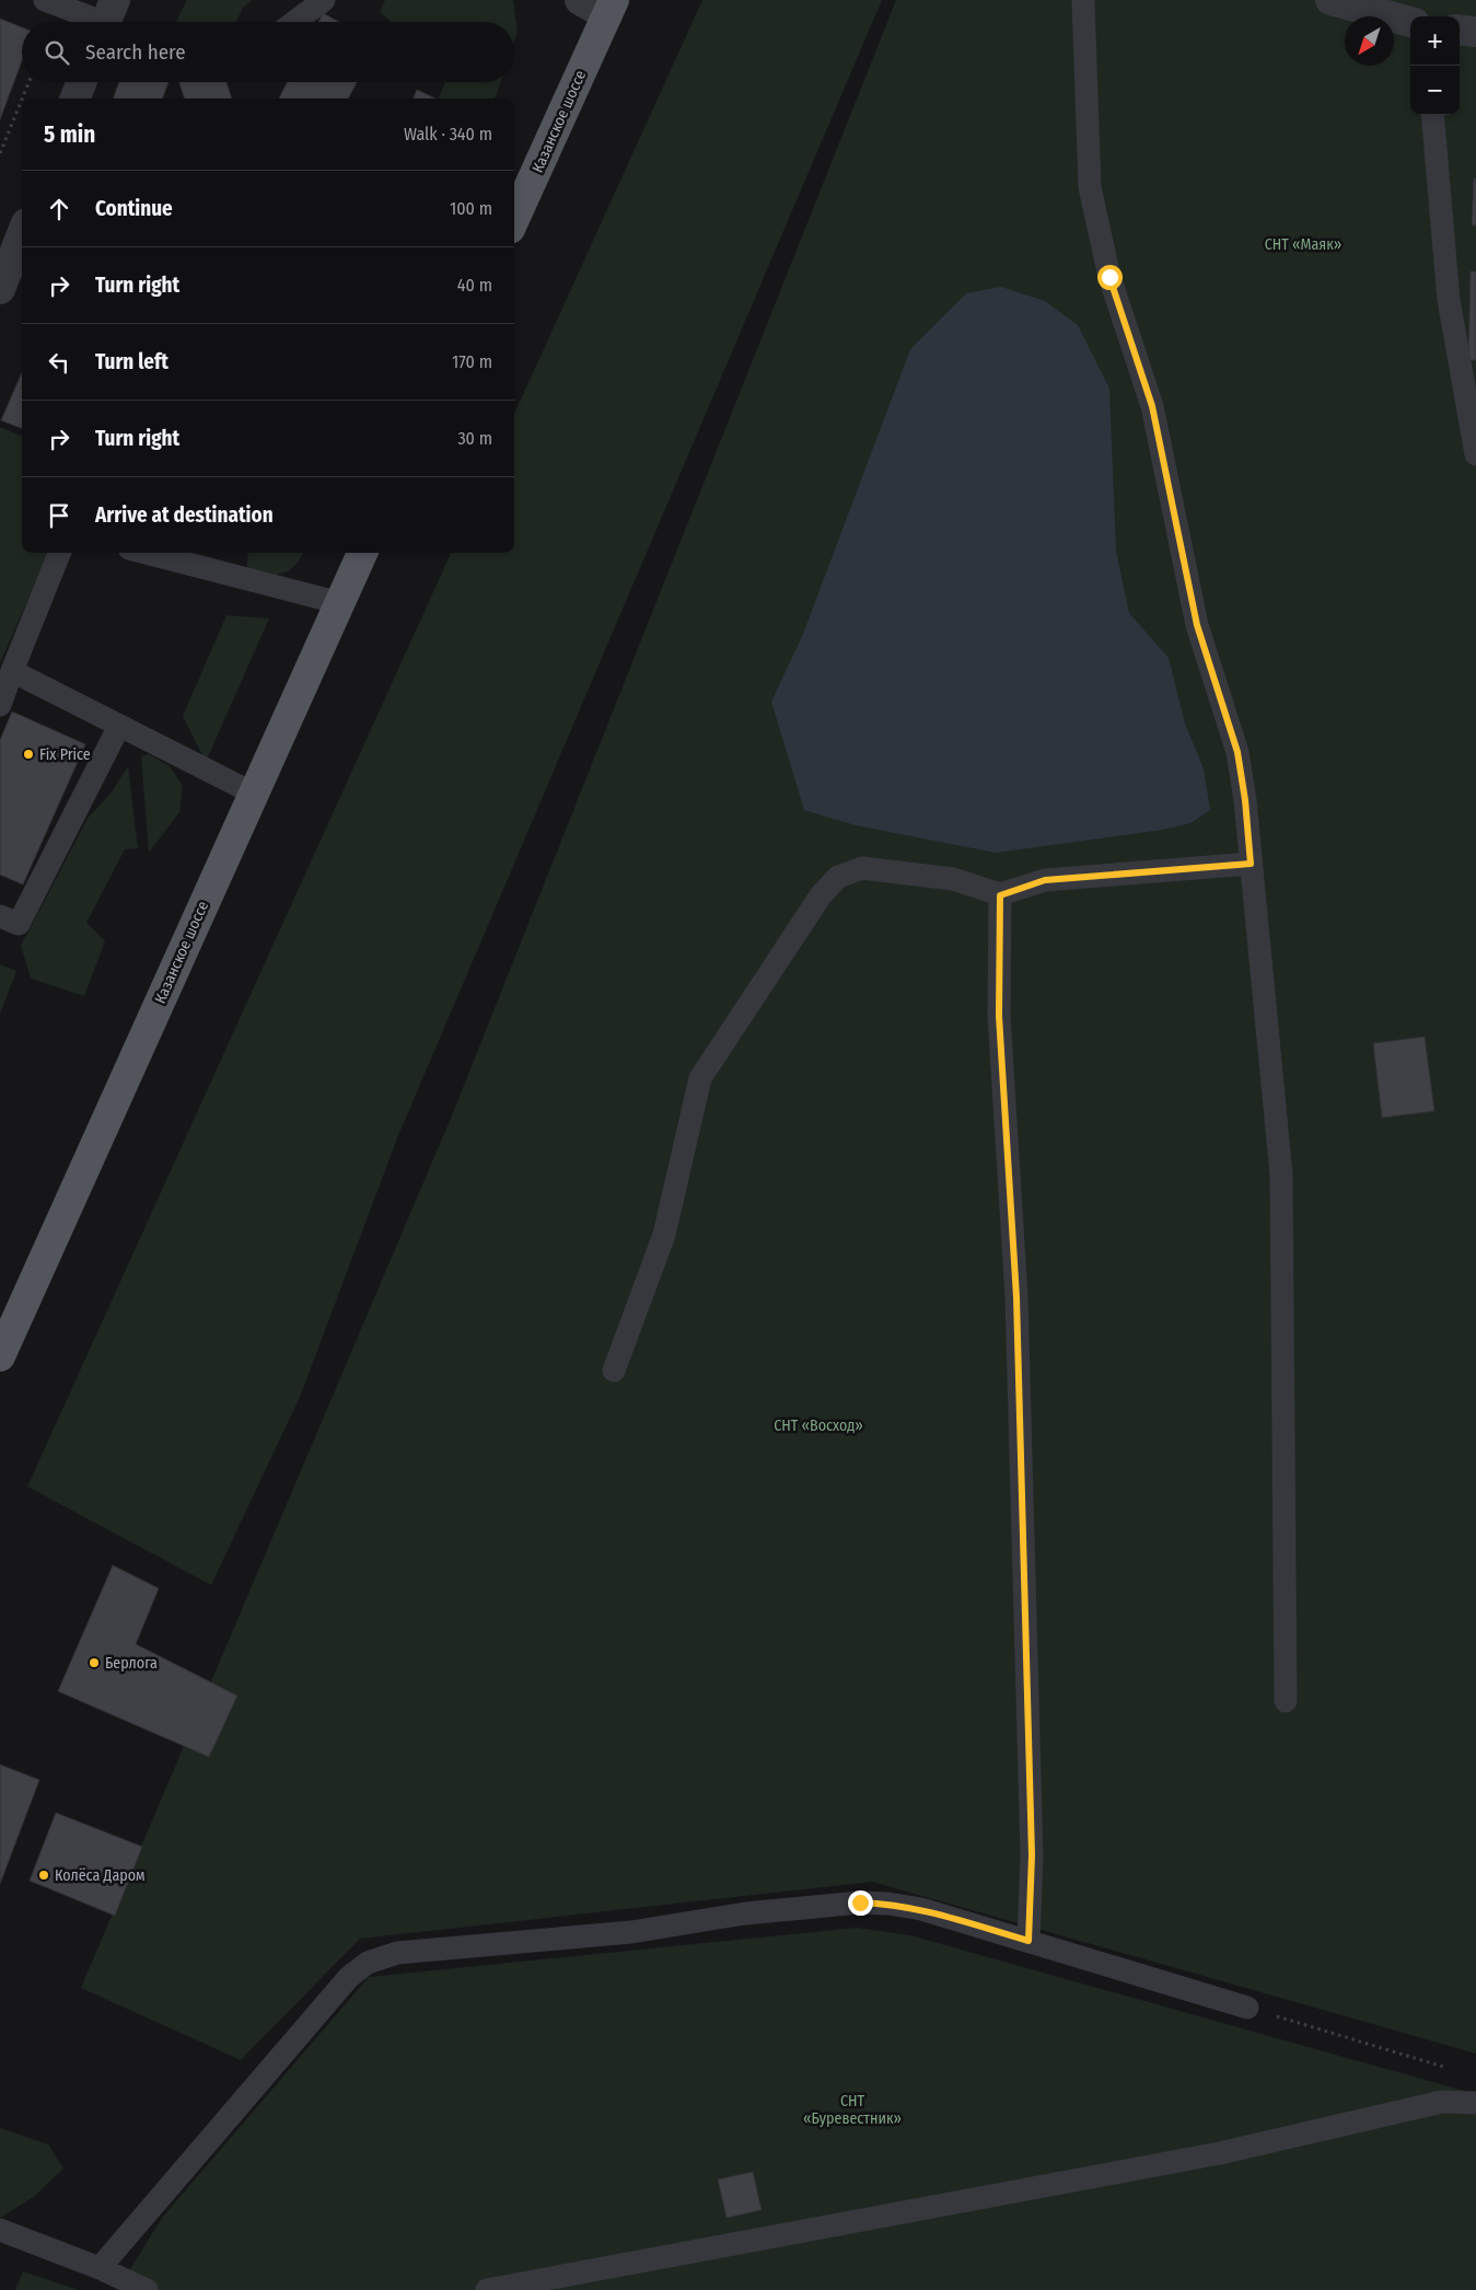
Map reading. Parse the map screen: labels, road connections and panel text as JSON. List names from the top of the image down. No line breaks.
{"streets":{"main road":["Казанское шоссе"]},"parks":["СНТ «Маяк»","СНТ «Восход»","СНТ «Буревестник»"],"places":["Fix Price","Берлога","Колёса Даром"],"north":"bottom left","page":{"map_buttons":["+","−"],"search":"Search here","heading":["5 min","Walk · 340 m"],"list":[["Continue","100 m"],["Turn right","40 m"],["Turn left","170 m"],["Turn right","30 m"],"Arrive at destination"]}}
